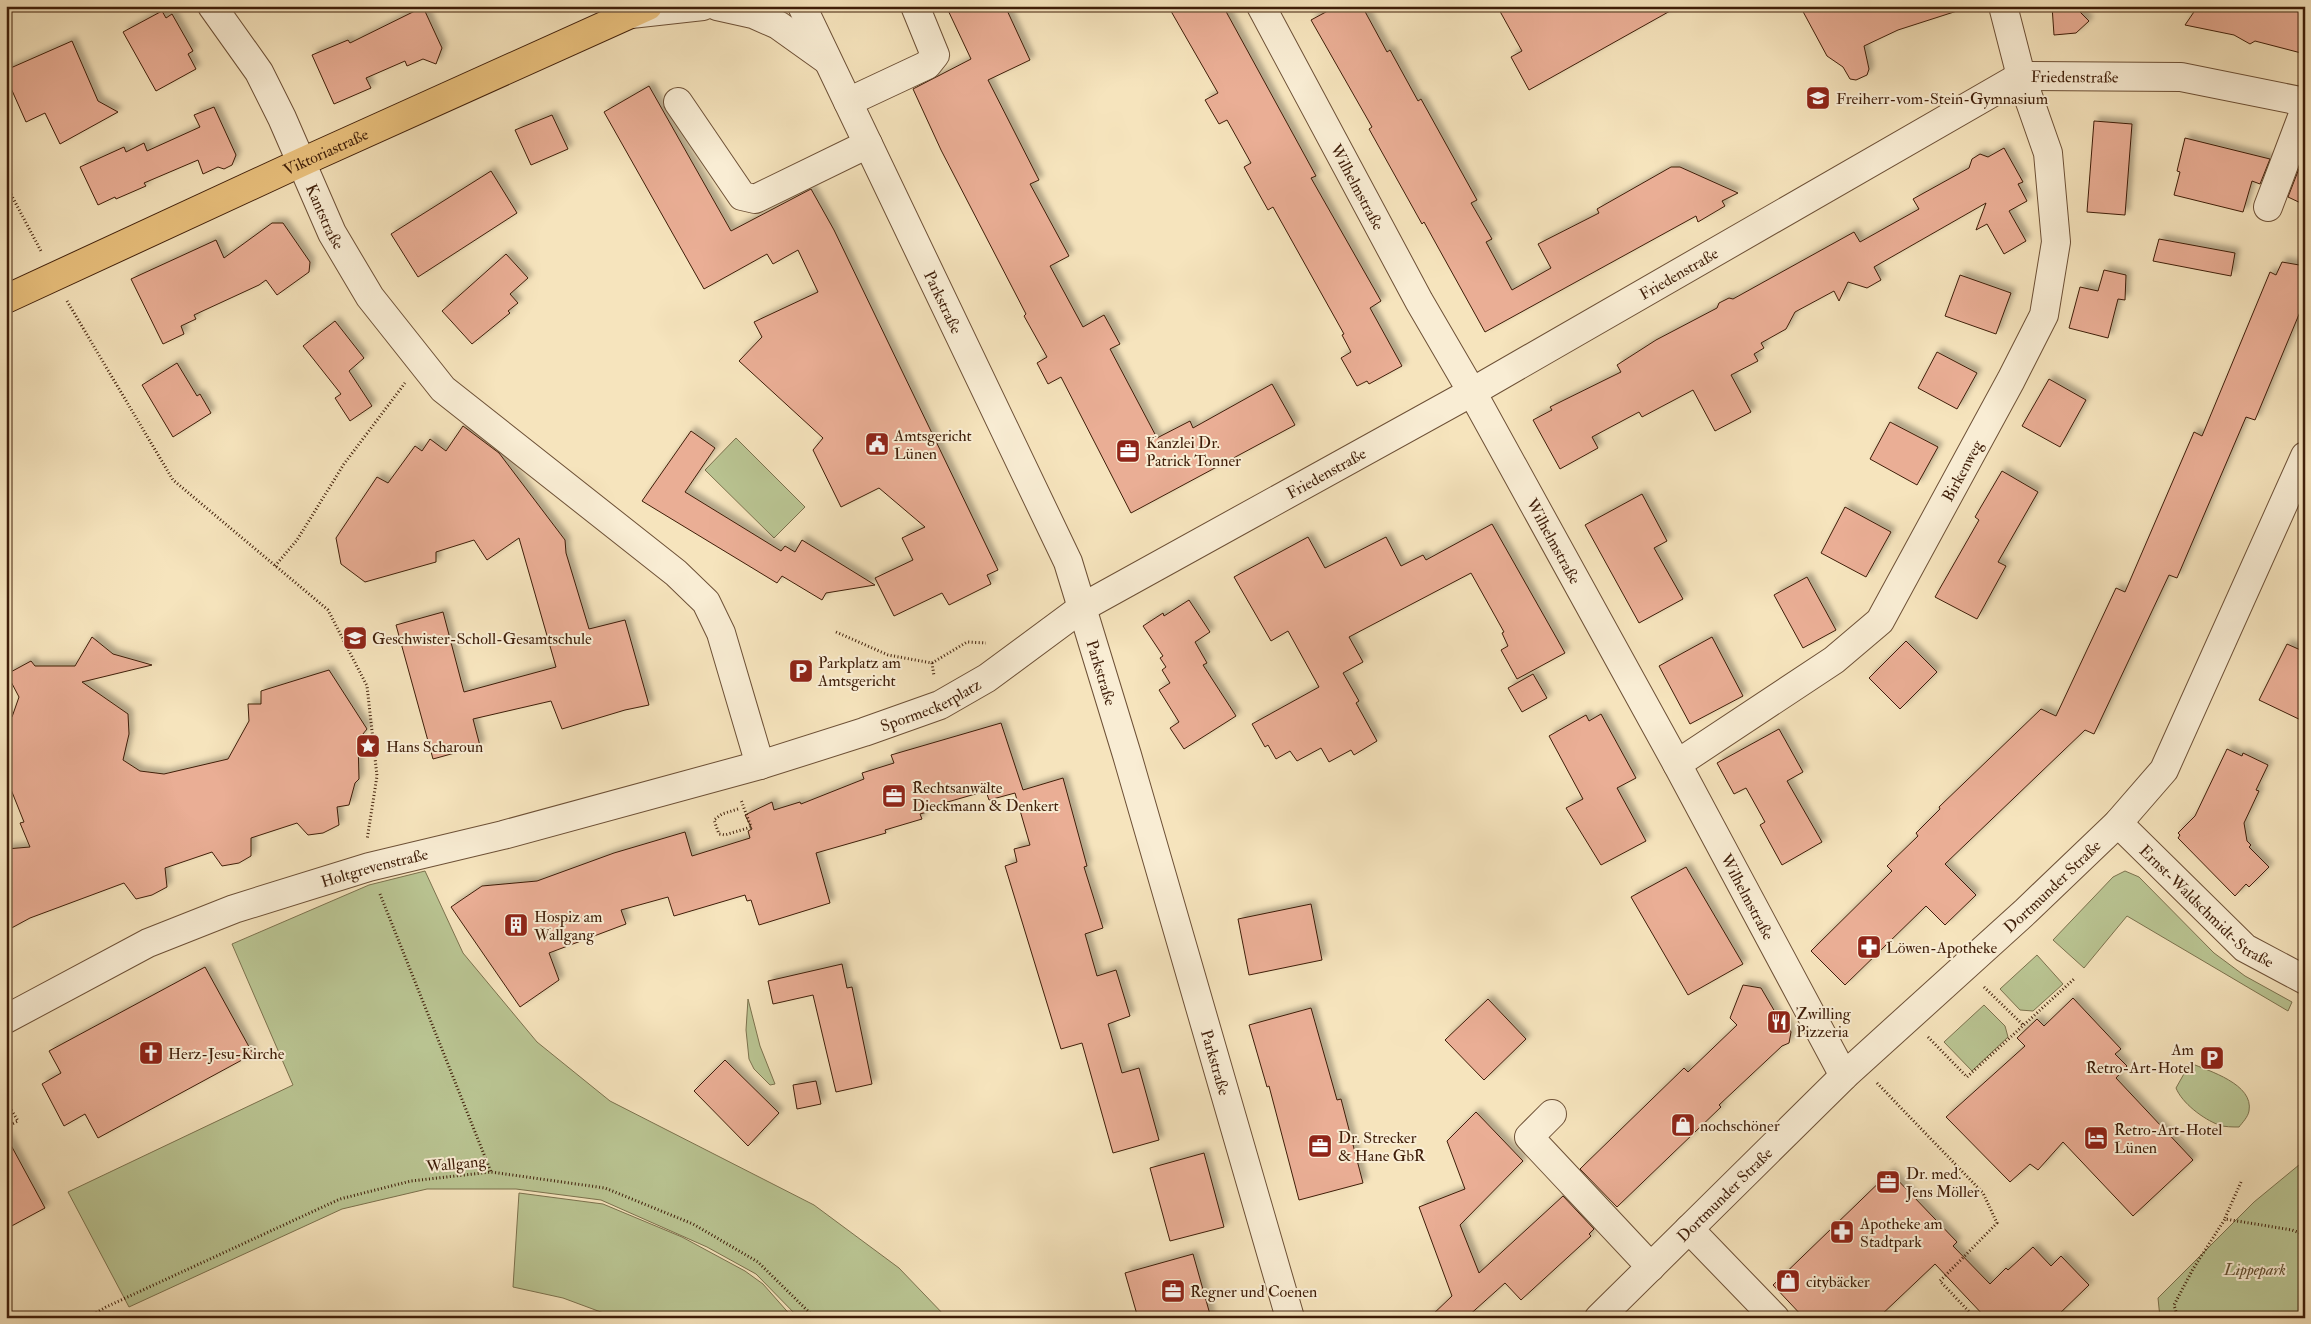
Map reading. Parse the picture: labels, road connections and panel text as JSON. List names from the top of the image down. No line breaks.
{"streets":{"main road":["Viktoriastraße"],"street":["Friedenstraße","Wilhelmstraße","Kantstraße","Parkstraße","Birkenweg","Spormeckerplatz","Holtgrevenstraße","Dortmunder Straße","Ernst-Waldschmidt-Straße"],"path":["Wallgang"]},"crossings":[["Friedenstraße","Wilhelmstraße"],["Friedenstraße","Parkstraße"],["Friedenstraße","Birkenweg"],["Friedenstraße","Spormeckerplatz"],["Viktoriastraße","Kantstraße"],["Wilhelmstraße","Birkenweg"],["Wilhelmstraße","Dortmunder Straße"],["Kantstraße","Spormeckerplatz"],["Kantstraße","Holtgrevenstraße"],["Parkstraße","Spormeckerplatz"],["Spormeckerplatz","Holtgrevenstraße"],["Dortmunder Straße","Ernst-Waldschmidt-Straße"]],"parks":["Lippepark"],"places":{"school or university":["Freiherr-vom-Stein-Gymnasium","Geschwister-Scholl-Gesamtschule"],"public building":["Amtsgericht Lünen"],"office":["Kanzlei Dr. Patrick Tonner","Rechtsanwälte Dieckmann & Denkert","Dr. Strecker & Hane GbR","Dr. med. Jens Möller","Regner und Coenen"],"parking":["Parkplatz am Amtsgericht","Am Retro-Art-Hotel"],"place":["Hans Scharoun"],"building":["Hospiz am Wallgang"],"pharmacy":["Löwen-Apotheke","Apotheke am Stadtpark"],"restaurant":["Zwilling Pizzeria"],"church":["Herz-Jesu-Kirche"],"shop":["nochschöner","citybäcker"],"hotel":["Retro-Art-Hotel Lünen"]}}
